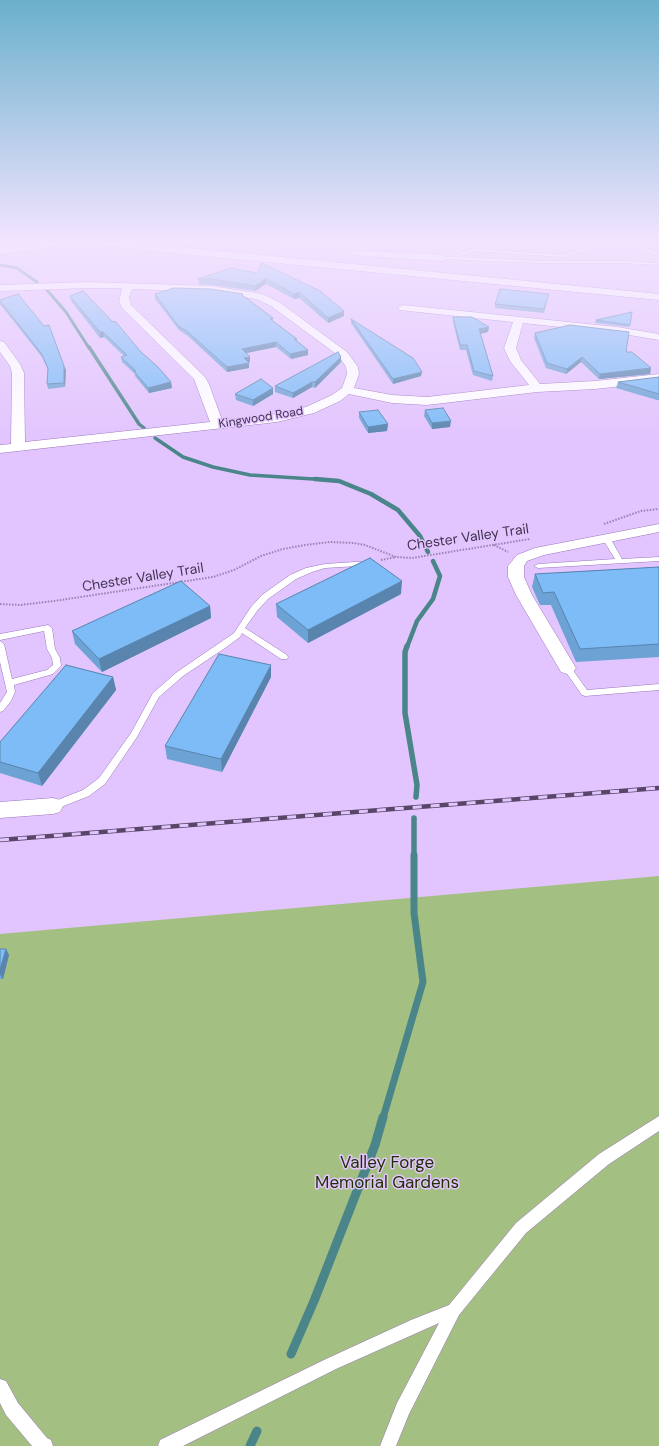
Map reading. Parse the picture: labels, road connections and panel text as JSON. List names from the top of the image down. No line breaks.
{"streets":{"street":["Kingwood Road"],"path":["Chester Valley Trail"]},"parks":["Valley Forge Memorial Gardens"]}
